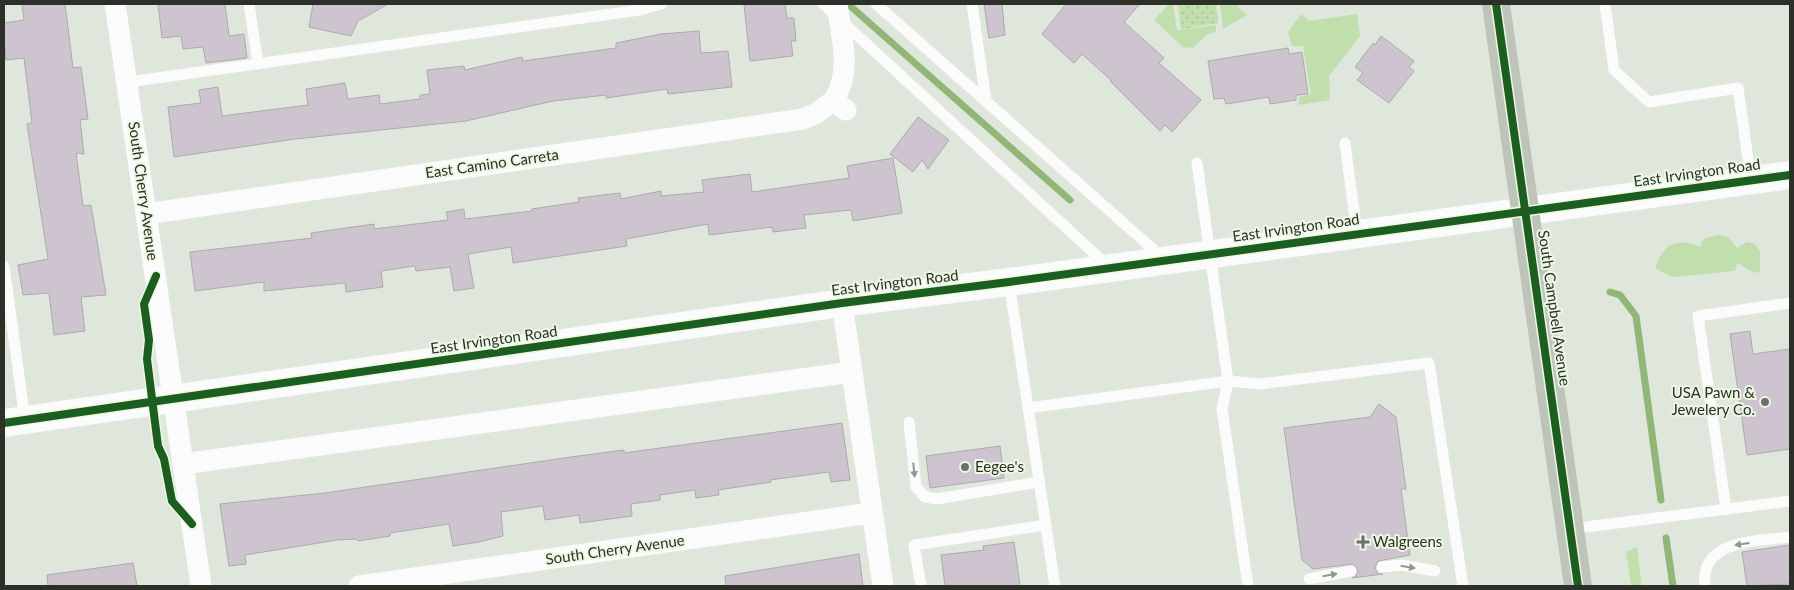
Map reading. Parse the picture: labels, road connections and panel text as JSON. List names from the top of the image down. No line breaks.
{"streets":{"main road":["East Irvington Road","South Campbell Avenue"],"street":["East Camino Carreta","South Cherry Avenue"]},"crossings":[["East Camino Carreta","South Cherry Avenue"],["East Irvington Road","South Cherry Avenue"],["East Irvington Road","South Campbell Avenue"]],"places":{"other":["USA Pawn & Jewelery Co.","Eegee's"],"health":["Walgreens"]}}
